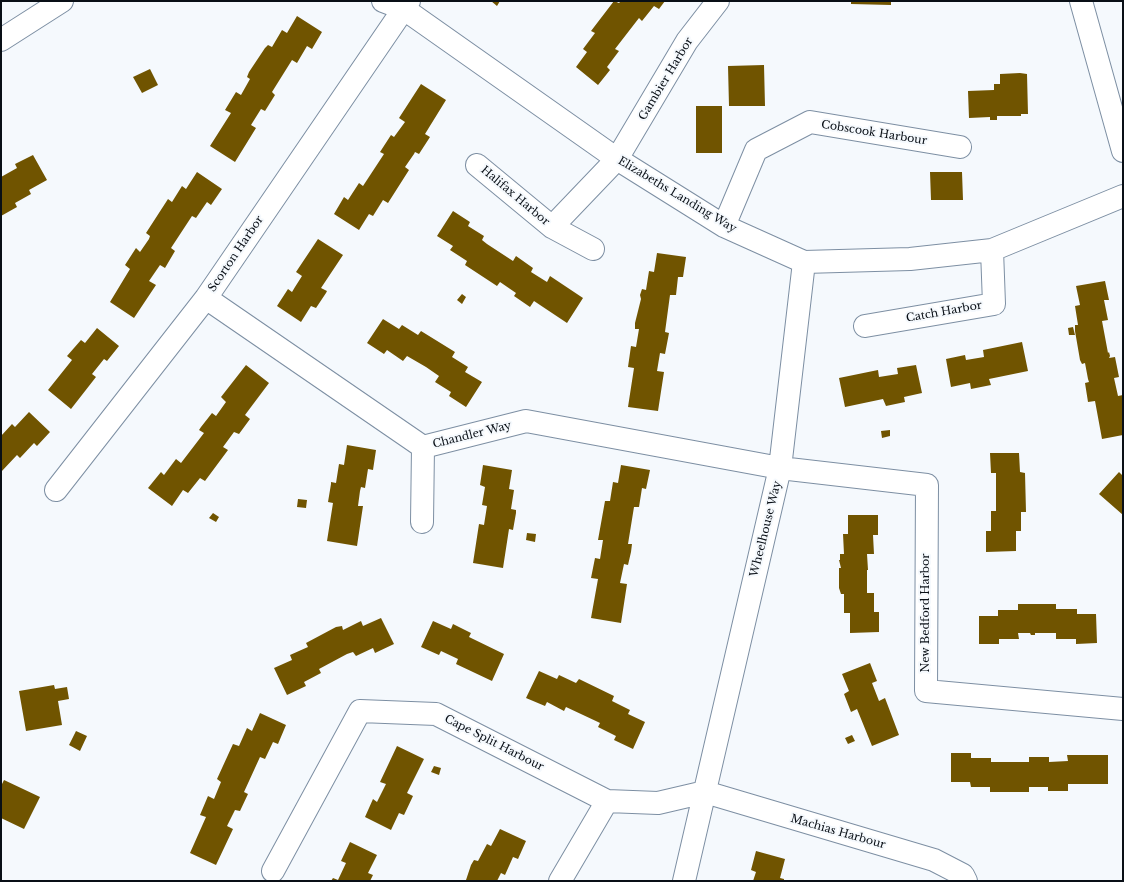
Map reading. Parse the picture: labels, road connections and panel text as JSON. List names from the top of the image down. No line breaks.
{"streets":{"street":["Gambier Harbor","Cobscook Harbour","Elizabeths Landing Way","Halifax Harbor","Scorton Harbor","Catch Harbor","Chandler Way","Wheelhouse Way","New Bedford Harbor","Cape Split Harbour","Machias Harbour"]},"crossings":[["Gambier Harbor","Elizabeths Landing Way"],["Gambier Harbor","Halifax Harbor"],["Cobscook Harbour","Elizabeths Landing Way"],["Elizabeths Landing Way","Halifax Harbor"],["Elizabeths Landing Way","Scorton Harbor"],["Elizabeths Landing Way","Catch Harbor"],["Elizabeths Landing Way","Wheelhouse Way"],["Scorton Harbor","Chandler Way"],["Chandler Way","Wheelhouse Way"],["Chandler Way","New Bedford Harbor"],["Wheelhouse Way","New Bedford Harbor"],["Wheelhouse Way","Cape Split Harbour"],["Wheelhouse Way","Machias Harbour"],["Cape Split Harbour","Machias Harbour"]]}
